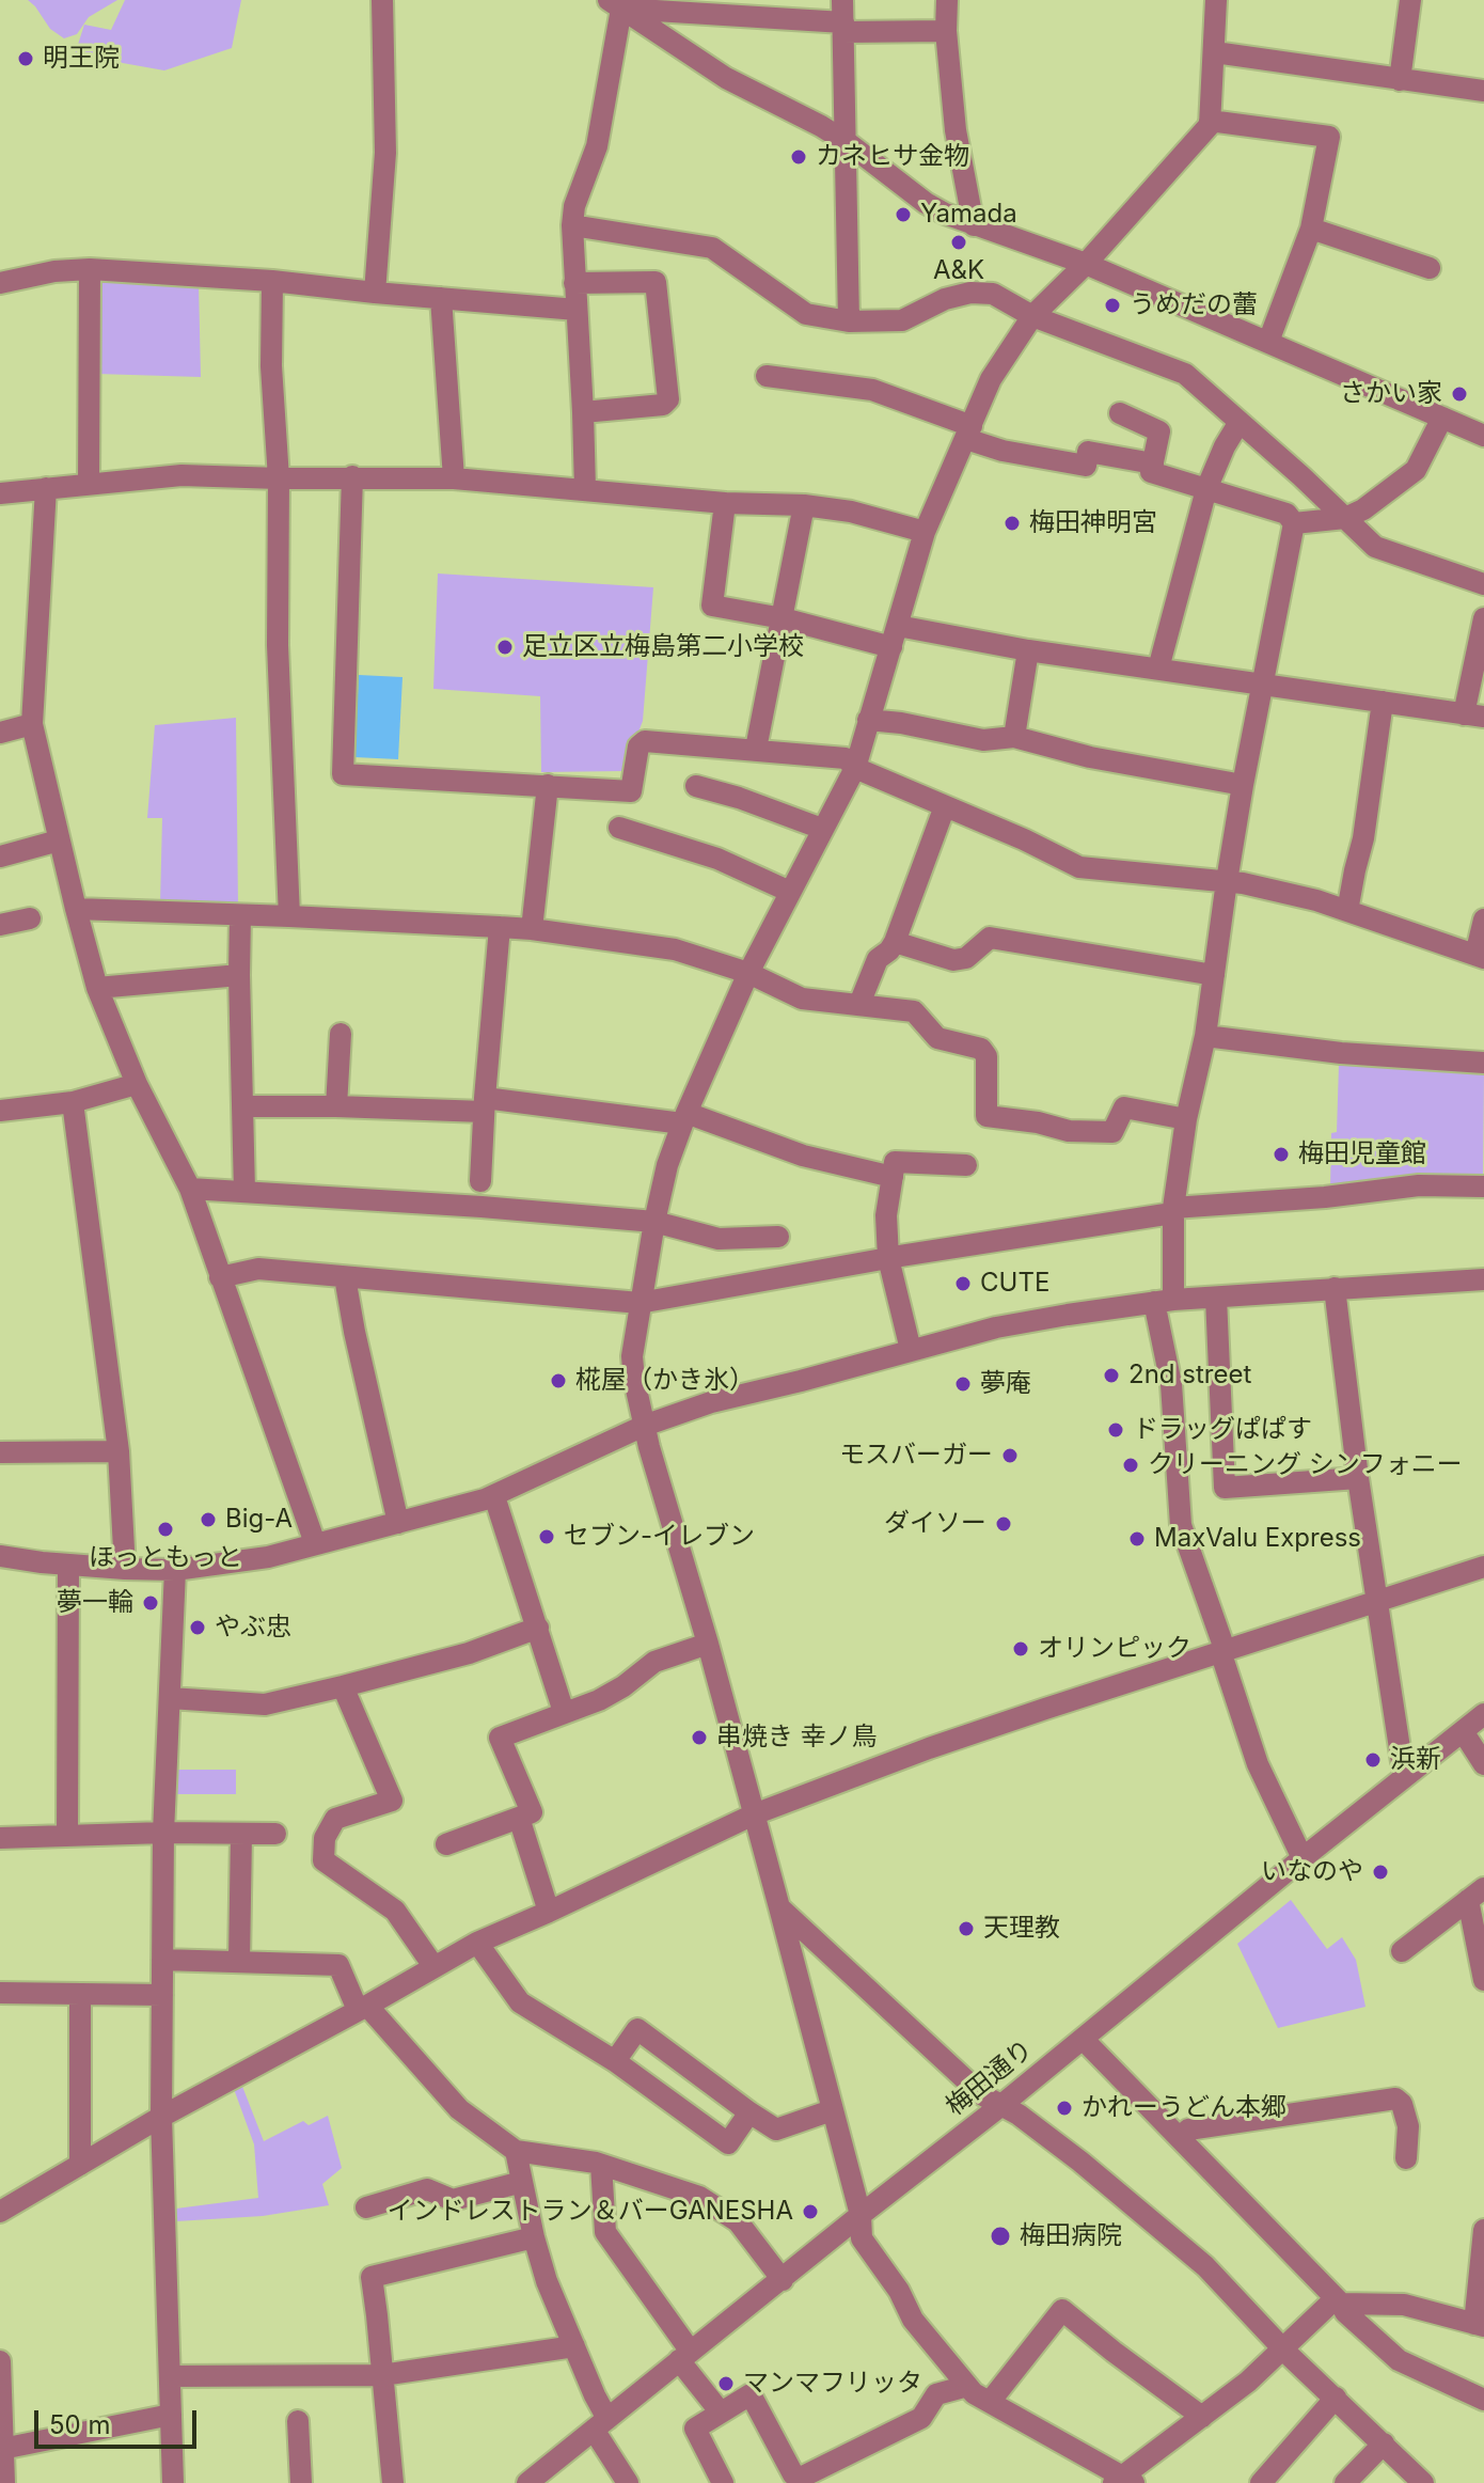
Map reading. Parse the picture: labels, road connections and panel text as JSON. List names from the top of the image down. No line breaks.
{"streets":{"street":["梅田通り"]},"places":["明王院","カネヒサ金物","Yamada","A&K","うめだの蕾","さかい家","梅田神明宮","足立区立梅島第二小学校","梅田児童館","CUTE","2nd street","椛屋（かき氷）","夢庵","ドラッグぱぱす","モスバーガー","クリーニング シンフォニー","Big-A","ダイソー","ほっともっと","セブン-イレブン","MaxValu Express","夢一輪","やぶ忠","オリンピック","串焼き 幸ノ鳥","浜新","いなのや","天理教","かれーうどん本郷","インドレストラン＆バーGANESHA","梅田病院","マンマフリッタ"],"scale_bar":"50 m"}
